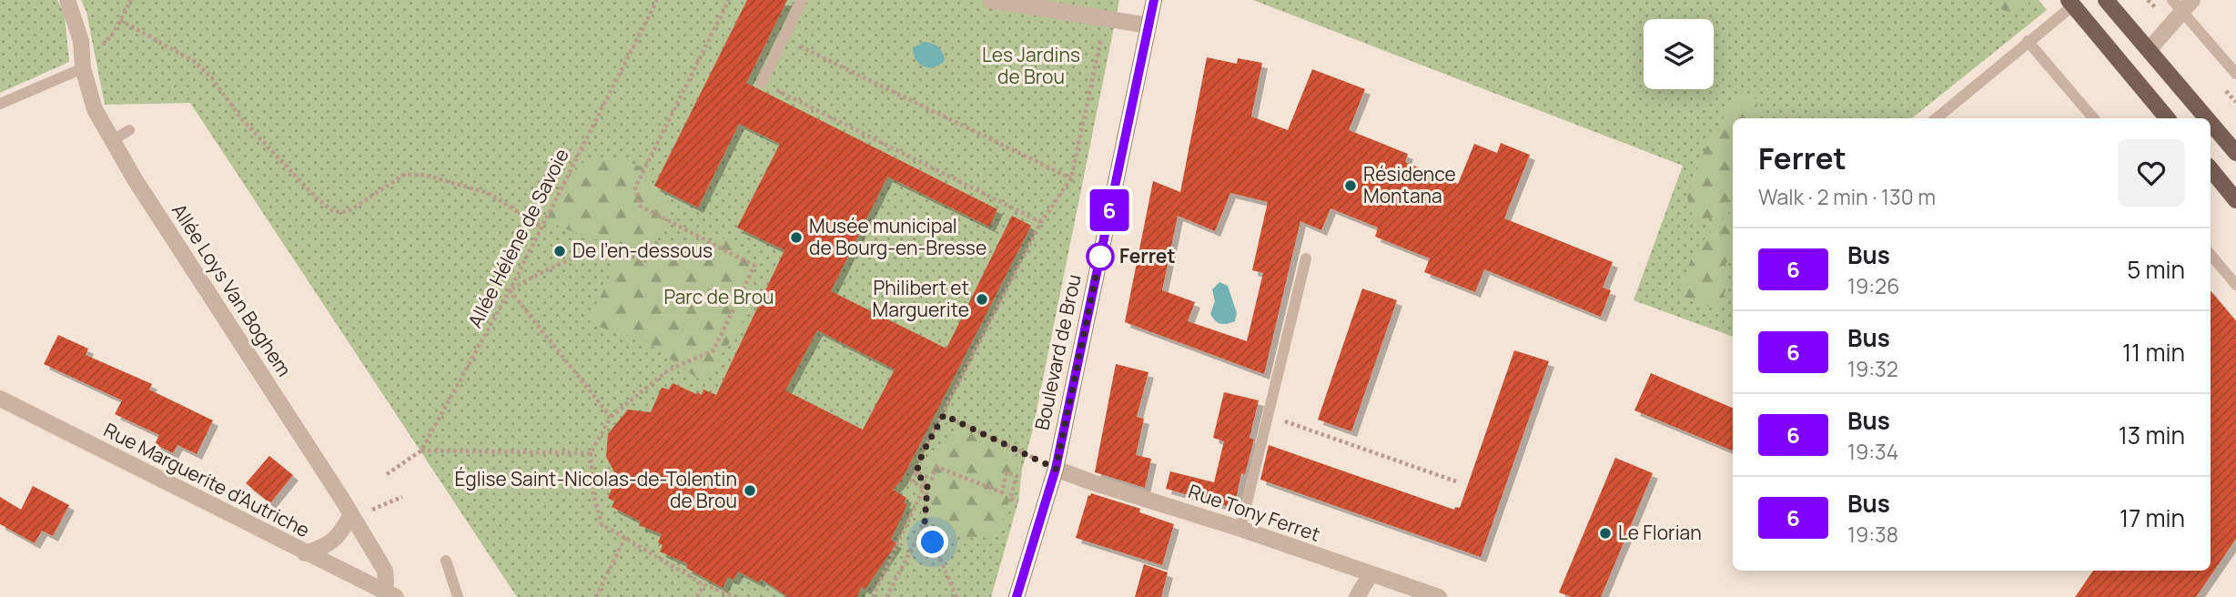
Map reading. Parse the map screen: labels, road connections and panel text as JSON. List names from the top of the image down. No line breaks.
{"streets":{"main road":["Boulevard de Brou"],"street":["Allée Loys Van Boghem","Rue Marguerite d'Autriche","Rue Tony Ferret"],"path":["Allée Hélène de Savoie"]},"crossings":[["Allée Loys Van Boghem","Rue Marguerite d'Autriche"],["Boulevard de Brou","Rue Tony Ferret"]],"parks":["Les Jardins de Brou","Parc de Brou"],"places":["Résidence Montana","Musée municipal de Bourg-en-Bresse","De l'en-dessous","Ferret","Philibert et Marguerite","Église Saint-Nicolas-de-Tolentin de Brou","Le Florian"],"lines":["bus line 6"],"page":{"on_map":"6","heading":["Ferret","Walk · 2 min · 130 m"],"list":[{"mark":"6","name":"Bus","note":"19:26","value":"5 min"},{"mark":"6","name":"Bus","note":"19:32","value":"11 min"},{"mark":"6","name":"Bus","note":"19:34","value":"13 min"},{"mark":"6","name":"Bus","note":"19:38","value":"17 min"}]}}
